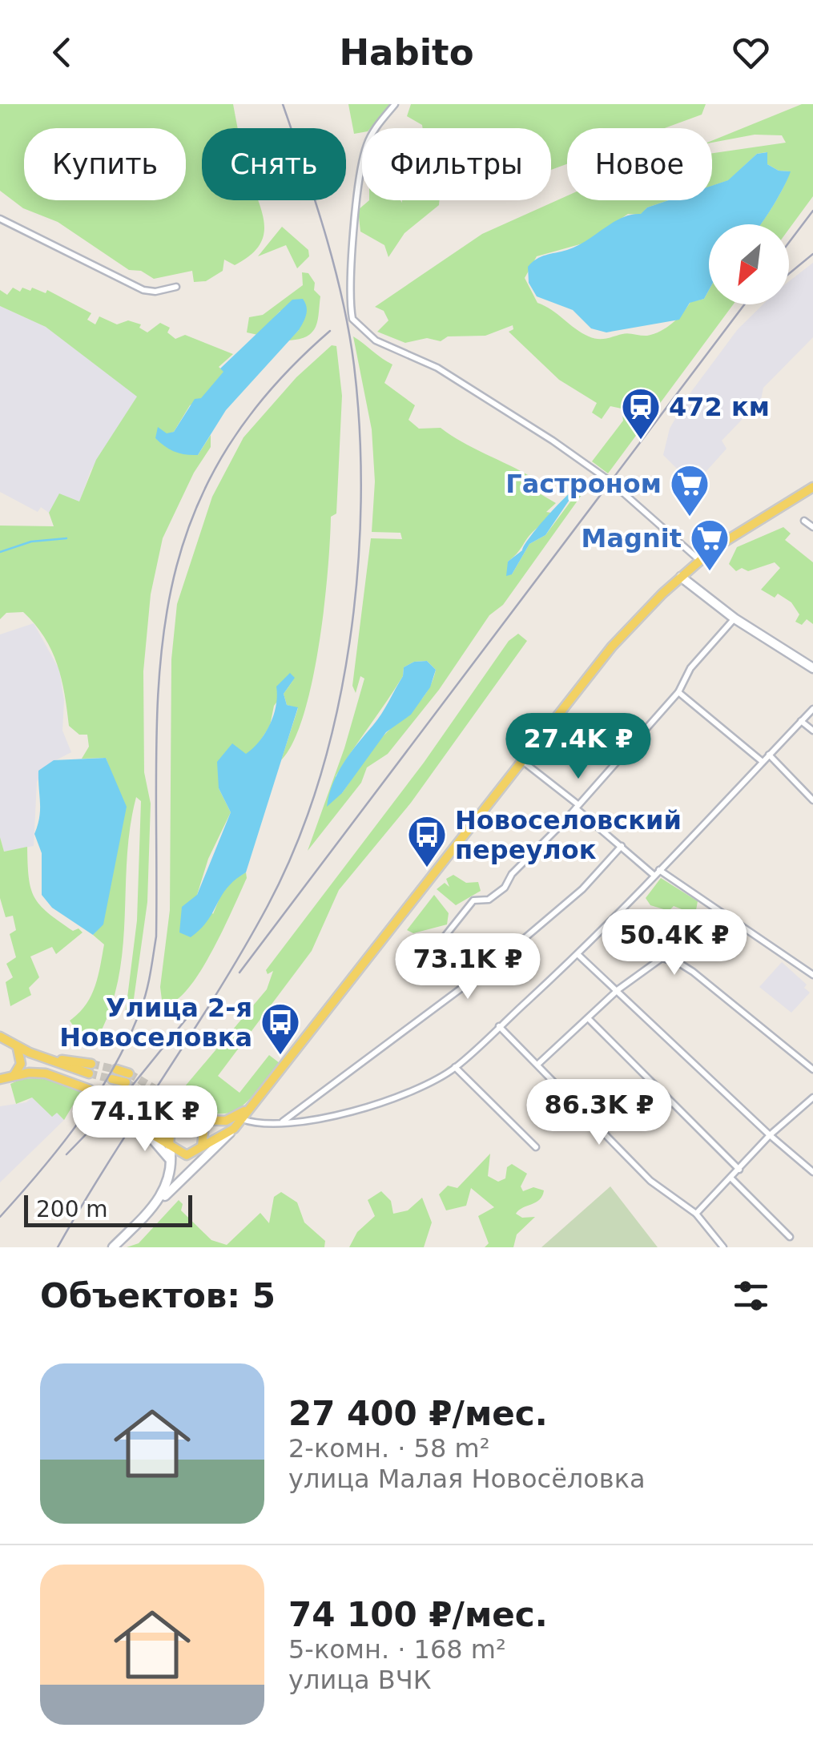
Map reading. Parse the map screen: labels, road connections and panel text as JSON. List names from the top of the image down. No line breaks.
{"places":{"station":["472 км"],"supermarket":["Гастроном","Magnit"],"bus stop":["Новоселовский переулок","Улица 2-я Новоселовка"]},"scale_bar":"200 m","north":"bottom left","page":{"header":"Habito","chip":["Купить","Снять","Фильтры","Новое"],"price":["27.4K ₽","50.4K ₽","73.1K ₽","86.3K ₽","74.1K ₽"],"scale":"200 m","heading":"Объектов: 5","list":[{"name":"27 400 ₽/мес.","note":"2-комн. · 58 m² · улица Малая Новосёловка"},{"name":"74 100 ₽/мес.","note":"5-комн. · 168 m² · улица ВЧК"}]}}
